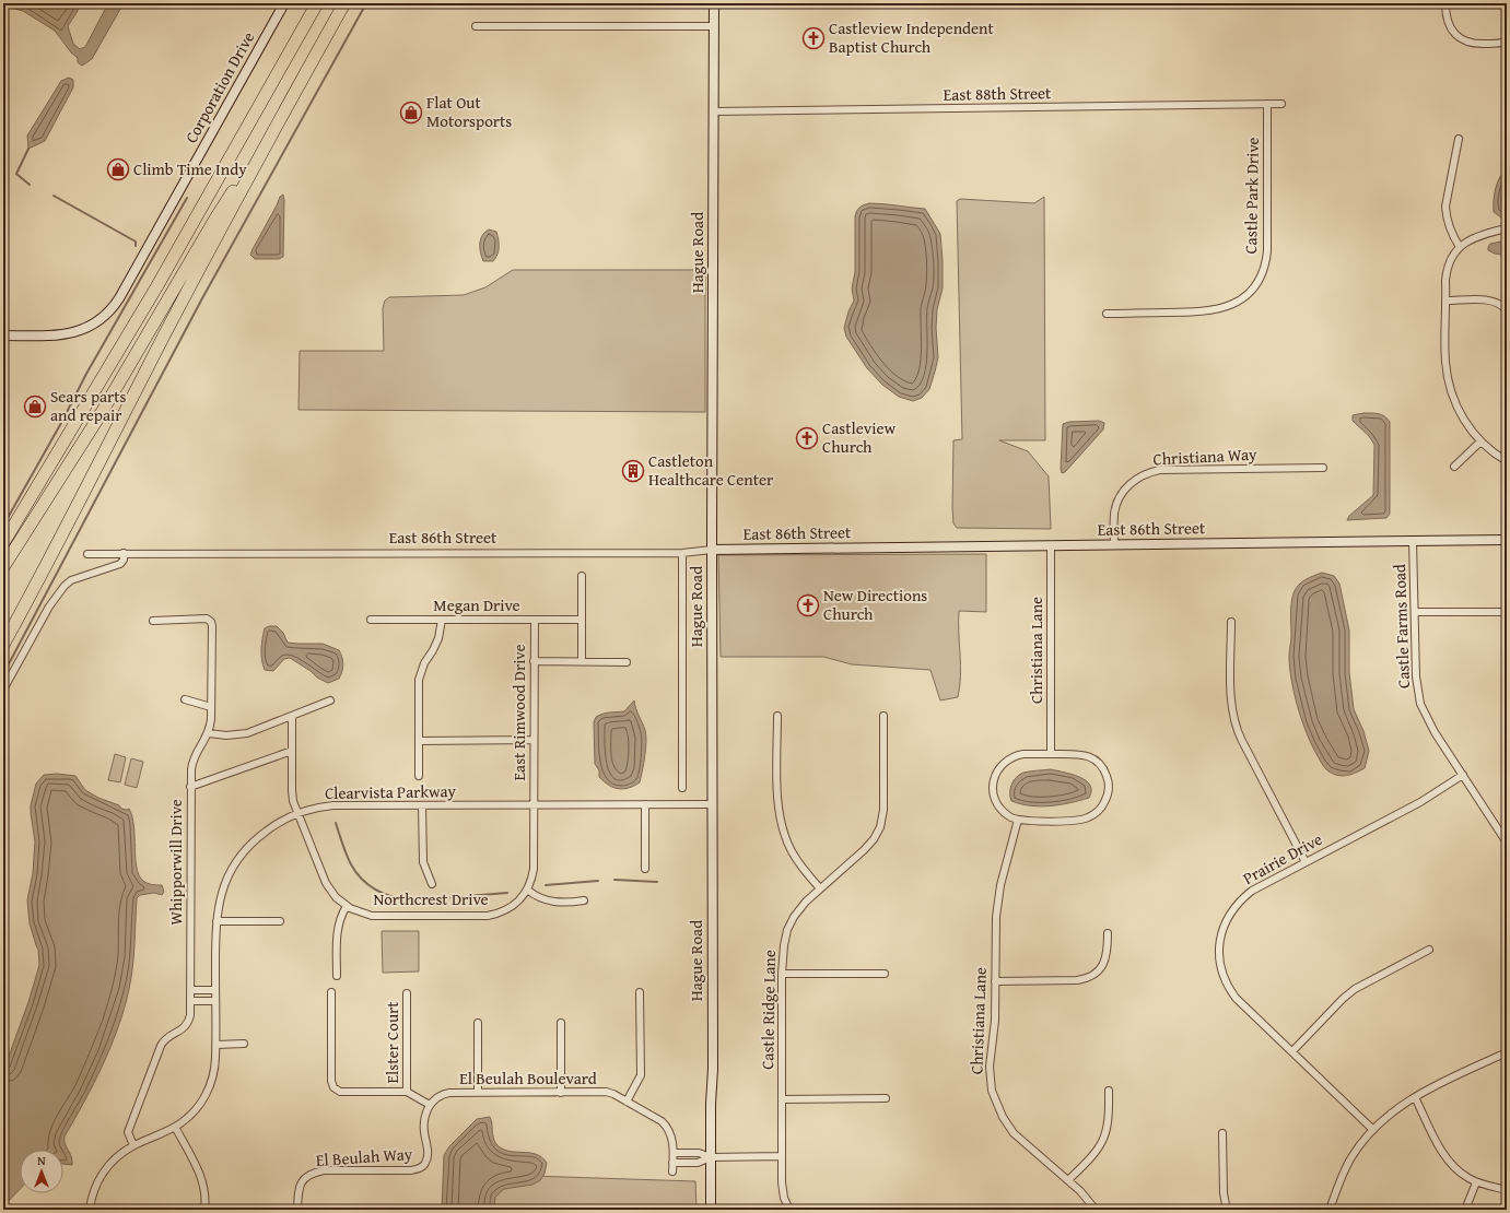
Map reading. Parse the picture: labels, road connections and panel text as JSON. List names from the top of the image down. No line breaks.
{"streets":{"street":["Corporation Drive","East 88th Street","Castle Park Drive","Hague Road","Christiana Way","East 86th Street","Megan Drive","Castle Farms Road","Christiana Lane","East Rimwood Drive","Clearvista Parkway","Prairie Drive","Whipporwill Drive","Northcrest Drive","Castle Ridge Lane","Elster Court","El Beulah Boulevard","El Beulah Way"]},"crossings":[["East 88th Street","Castle Park Drive"],["East 88th Street","Hague Road"],["Hague Road","East 86th Street"],["Hague Road","Clearvista Parkway"],["Christiana Way","East 86th Street"],["East 86th Street","Castle Farms Road"],["East 86th Street","Christiana Lane"],["Megan Drive","East Rimwood Drive"],["Castle Farms Road","Prairie Drive"],["East Rimwood Drive","Clearvista Parkway"],["East Rimwood Drive","Northcrest Drive"],["Clearvista Parkway","Whipporwill Drive"],["Clearvista Parkway","Northcrest Drive"],["El Beulah Boulevard","El Beulah Way"]],"places":{"church":["Castleview Independent Baptist Church","Castleview Church","New Directions Church"],"shop":["Flat Out Motorsports","Climb Time Indy","Sears parts and repair"],"building":["Castleton Healthcare Center"]},"north":"top"}
